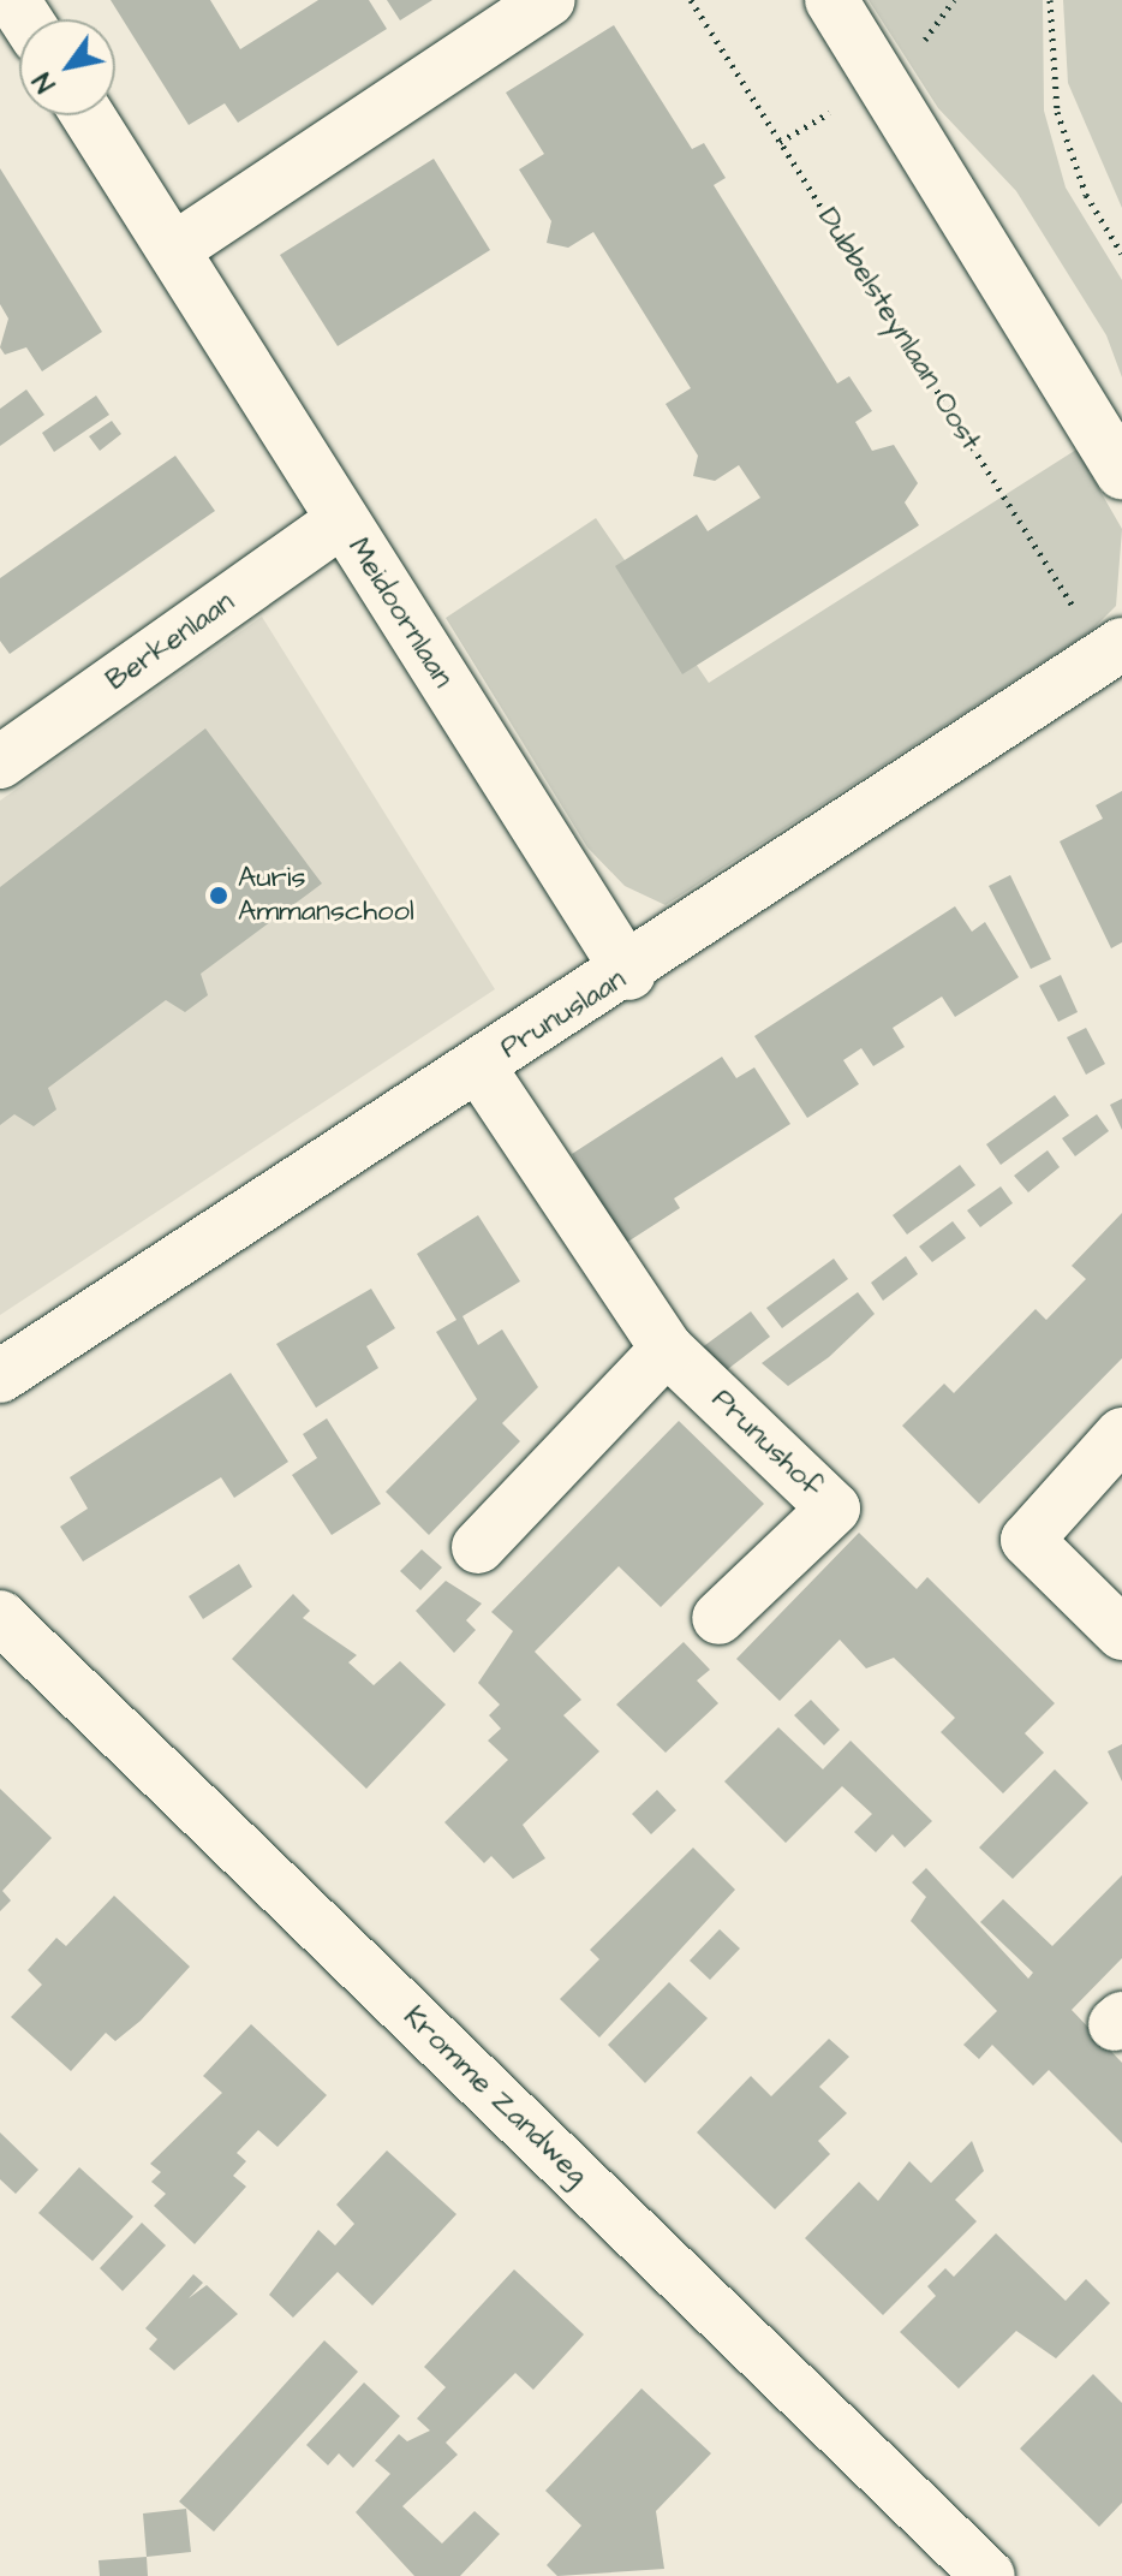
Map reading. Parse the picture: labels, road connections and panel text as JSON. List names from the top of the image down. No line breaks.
{"streets":{"street":["Meidoornlaan","Berkenlaan","Prunuslaan","Prunushof","Kromme Zandweg"],"path":["Dubbelsteynlaan Oost"]},"crossings":[["Dubbelsteynlaan Oost","Prunuslaan"],["Meidoornlaan","Berkenlaan"],["Meidoornlaan","Prunuslaan"],["Prunuslaan","Prunushof"]],"places":["Auris Ammanschool"],"north":"bottom left"}
